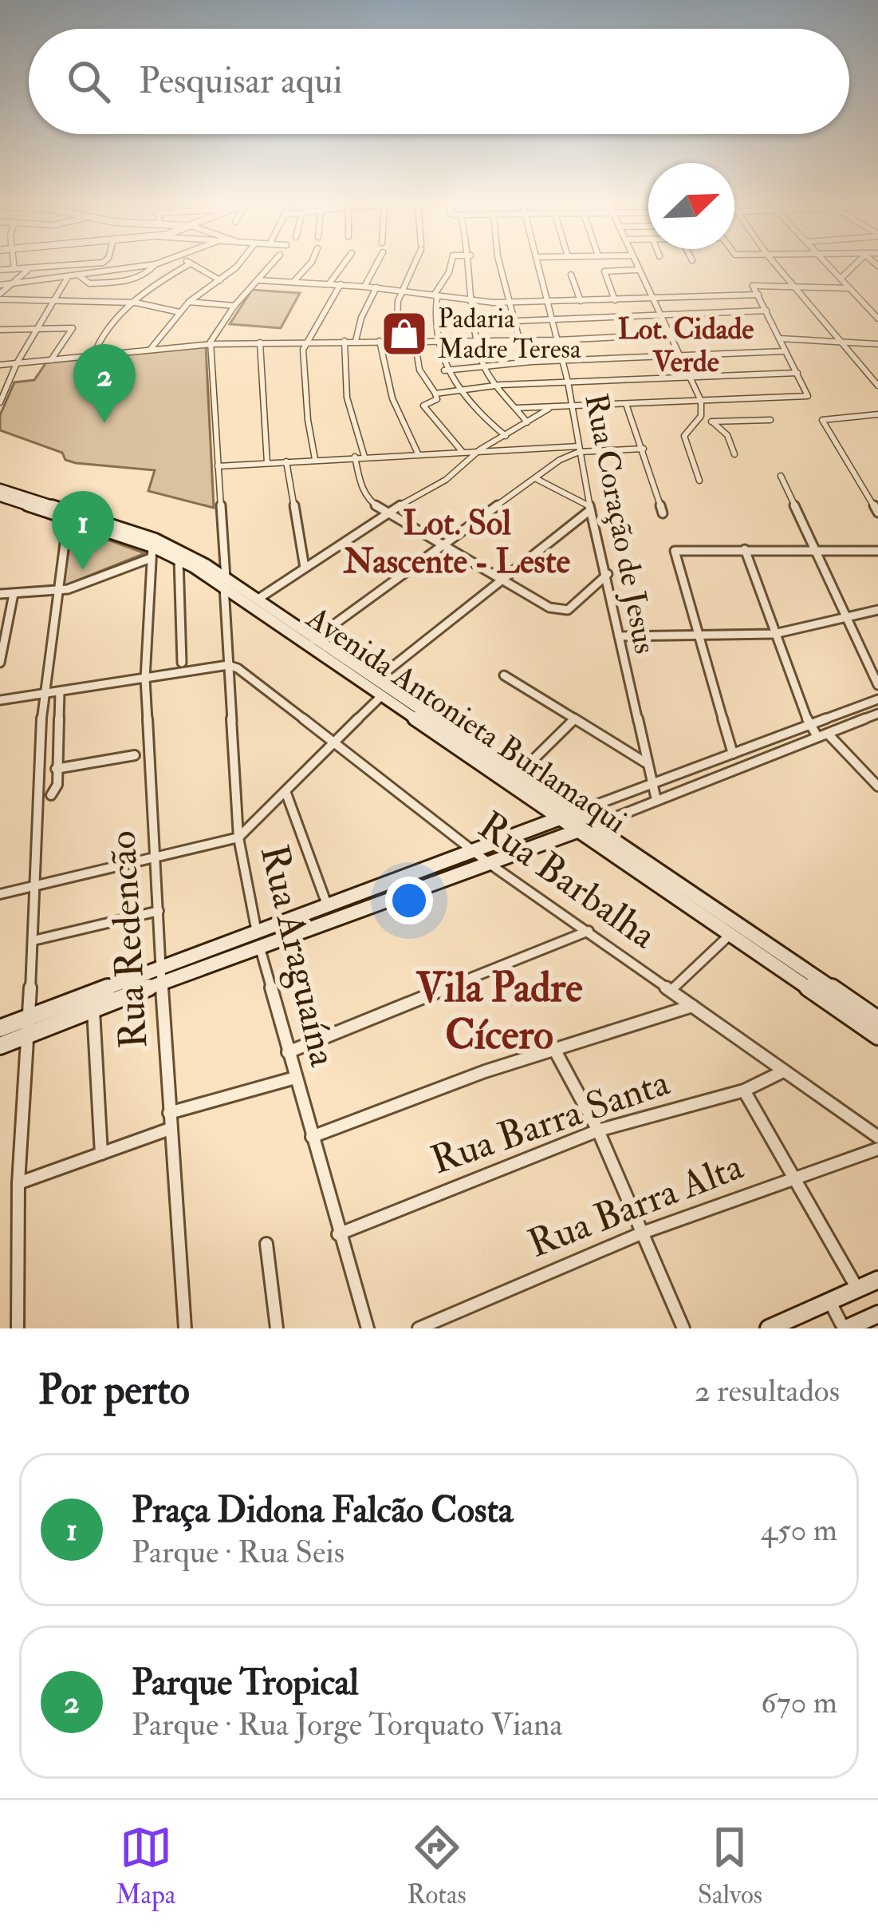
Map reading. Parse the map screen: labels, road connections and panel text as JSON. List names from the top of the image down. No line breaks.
{"streets":{"main road":["Avenida Antonieta Burlamaqui"],"street":["Rua Coração de Jesus","Rua Barbalha","Rua Redencão","Rua Araguaína","Rua Barra Santa","Rua Barra Alta"]},"crossings":[["Avenida Antonieta Burlamaqui","Rua Redencão"],["Avenida Antonieta Burlamaqui","Rua Araguaína"],["Rua Barbalha","Rua Araguaína"],["Rua Barbalha","Rua Barra Santa"],["Rua Araguaína","Rua Barra Santa"]],"districts":["Lot. Cidade Verde","Lot. Sol Nascente - Leste","Vila Padre Cícero"],"places":{"shop":["Padaria Madre Teresa"]},"north":"top right","page":{"search":"Pesquisar aqui","pins":["2","1"],"heading":["Por perto","2 resultados"],"list":[{"mark":"1","name":"Praça Didona Falcão Costa","note":"Parque · Rua Seis","value":"450 m"},{"mark":"2","name":"Parque Tropical","note":"Parque · Rua Jorge Torquato Viana","value":"670 m"}],"nav":["Mapa","Rotas","Salvos"]}}
